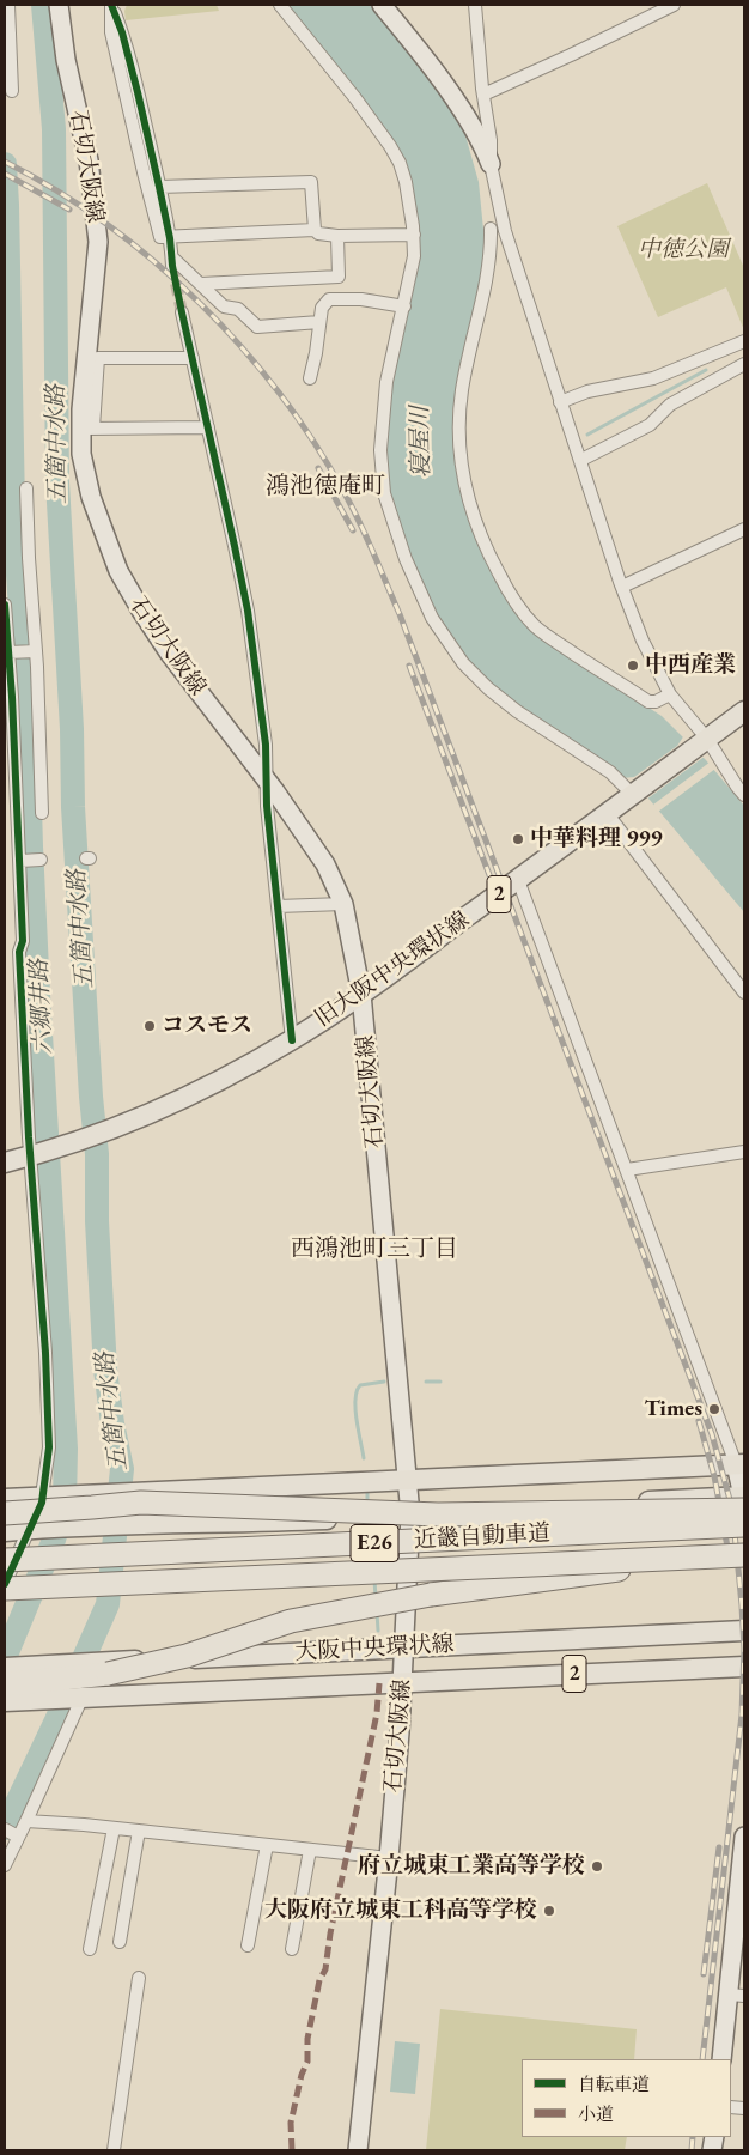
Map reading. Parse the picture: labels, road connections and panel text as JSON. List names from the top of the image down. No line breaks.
{"streets":{"highway":["近畿自動車道","E26"],"main road":["石切大阪線","2","旧大阪中央環状線","大阪中央環状線"]},"crossings":[["石切大阪線","2"],["石切大阪線","旧大阪中央環状線"],["石切大阪線","大阪中央環状線"]],"districts":["鴻池徳庵町","西鴻池町三丁目"],"water":["寝屋川","五箇中水路","六郷井路"],"parks":["中徳公園"],"places":["中西産業","中華料理 999","コスモス","Times","府立城東工業高等学校","大阪府立城東工科高等学校"],"legend":["自転車道","小道"]}
